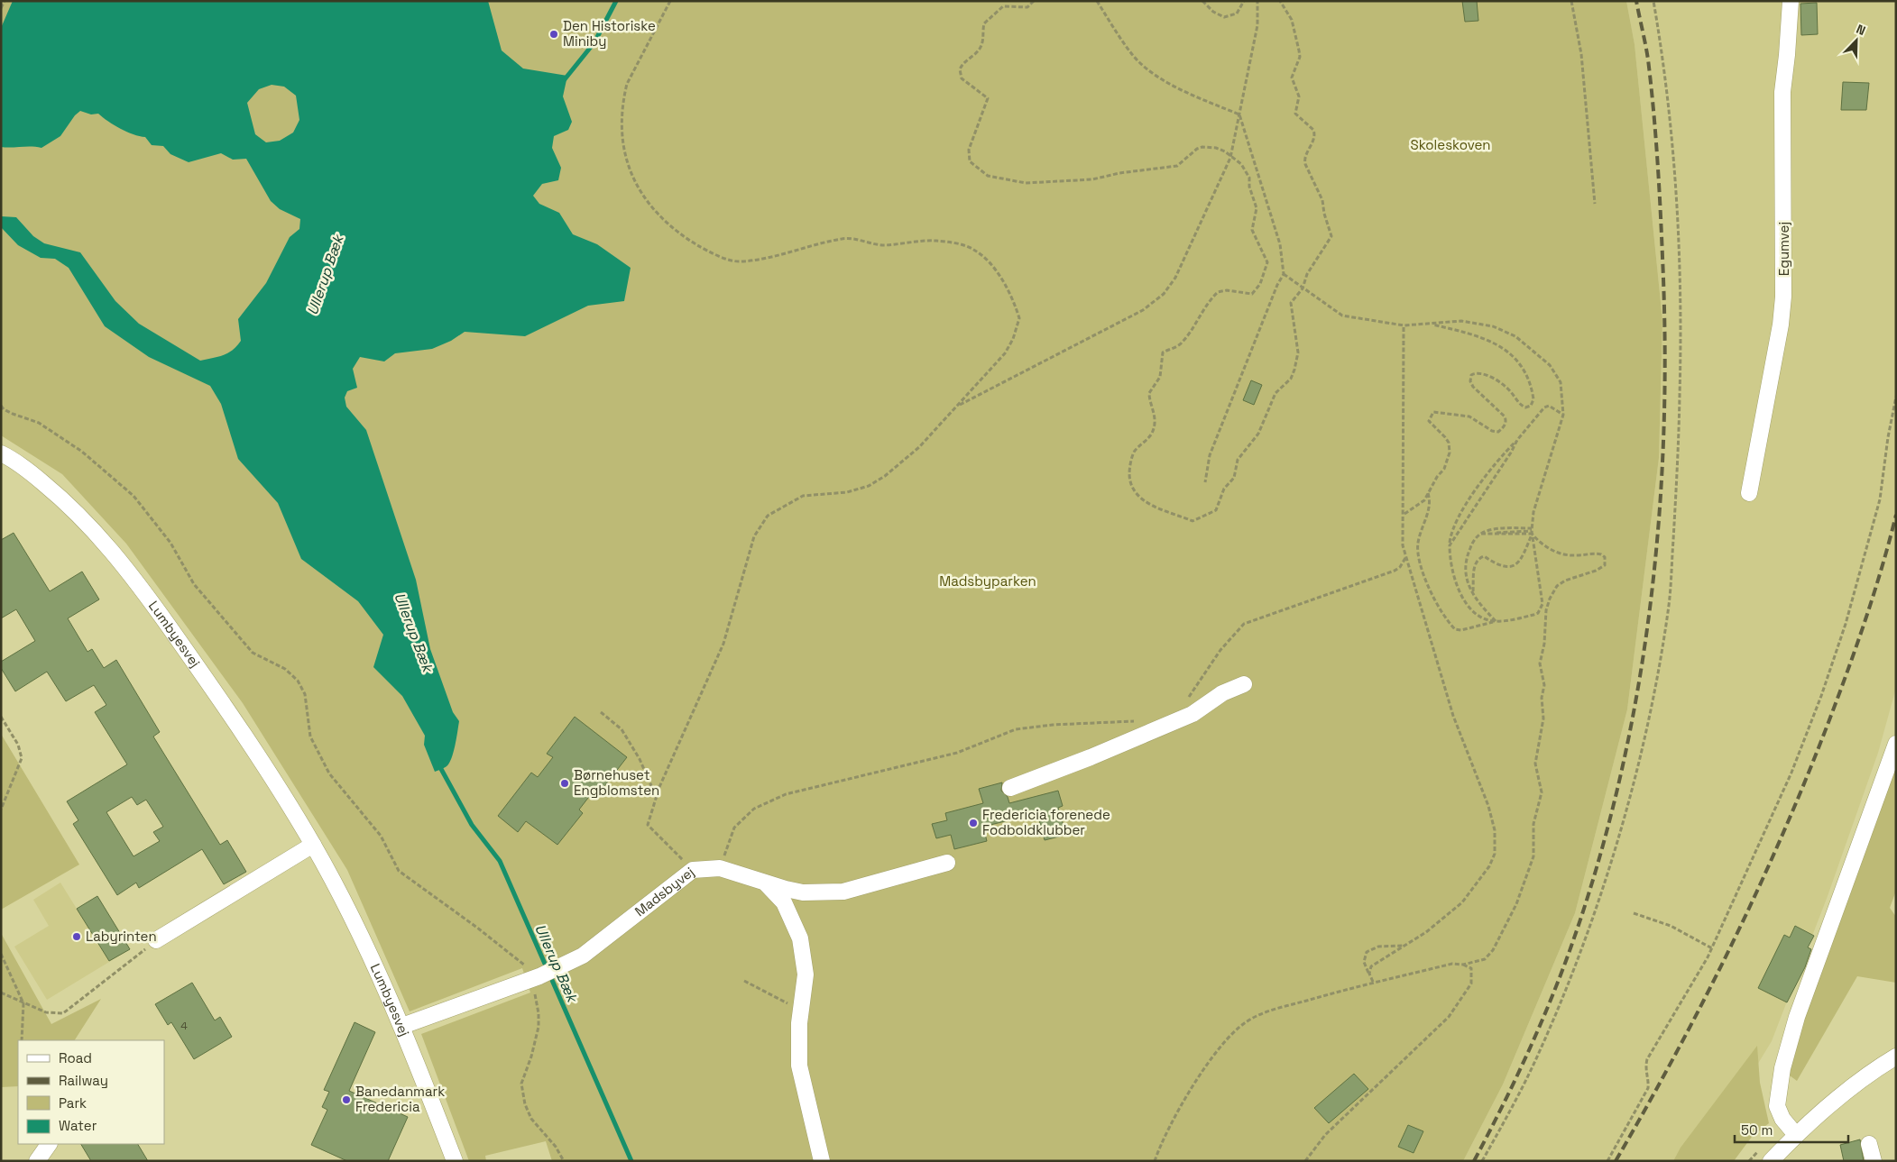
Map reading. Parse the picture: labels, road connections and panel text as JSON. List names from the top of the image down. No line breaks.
{"streets":{"street":["Egumvej","Lumbyesvej","Madsbyvej"]},"crossings":[["Lumbyesvej","Madsbyvej"]],"water":["Ullerup Bæk"],"parks":["Skoleskoven","Madsbyparken"],"places":["Den Historiske Miniby","Børnehuset Engblomsten","Fredericia forenede Fodboldklubber","Labyrinten","Banedanmark Fredericia"],"house_numbers":["4"],"legend":["Road","Railway","Park","Water"],"scale_bar":"50 m","north":"top right"}
